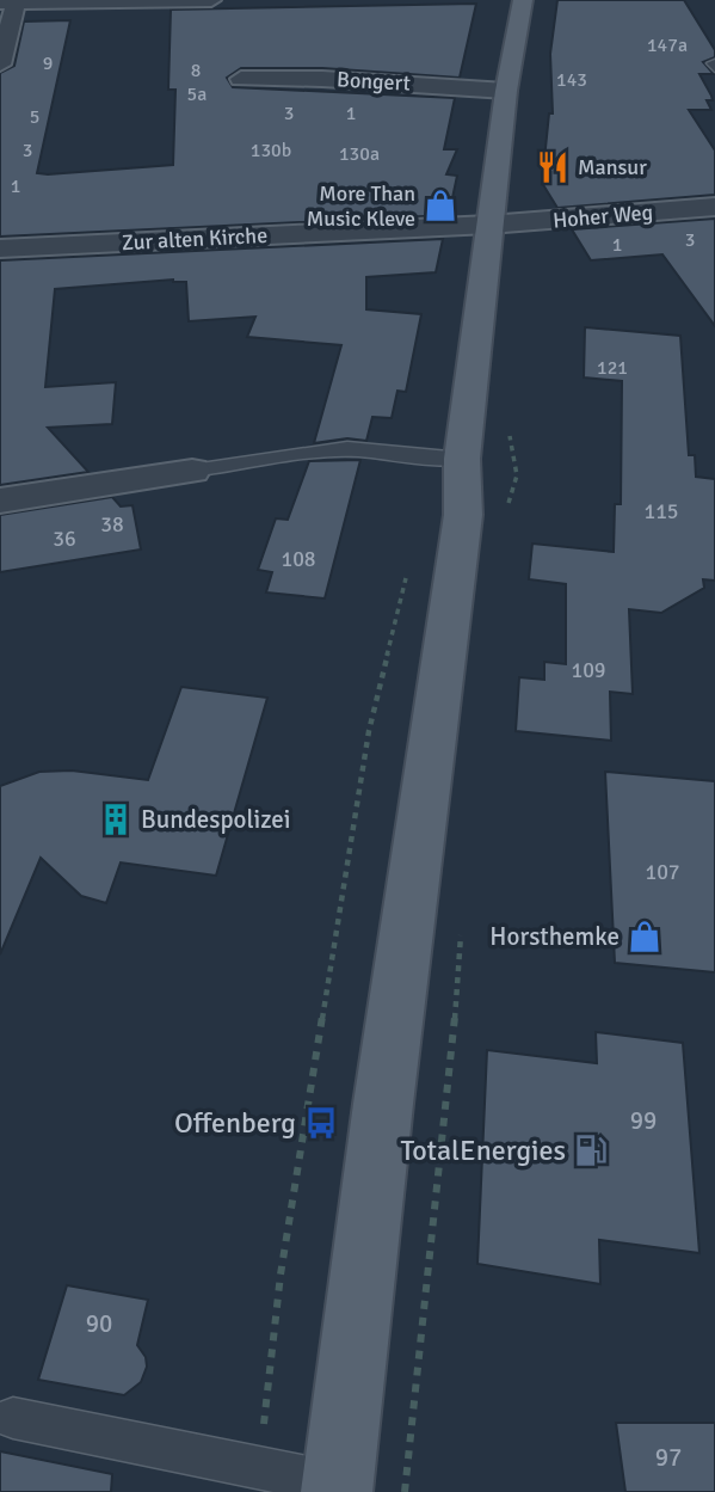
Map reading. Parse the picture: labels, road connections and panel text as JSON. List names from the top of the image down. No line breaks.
{"streets":{"street":["Bongert","Hoher Weg","Zur alten Kirche"]},"crossings":[["Hoher Weg","Zur alten Kirche"]],"places":{"restaurant":["Mansur"],"shop":["More Than Music Kleve","Horsthemke"],"building":["Bundespolizei"],"bus stop":["Offenberg"],"fuel station":["TotalEnergies"]},"house_numbers":["147a","9","8","143","5a","3","1","5","3","130b","130a","1","3","1","121","115","38","36","108","109","107","99","90","97"]}
